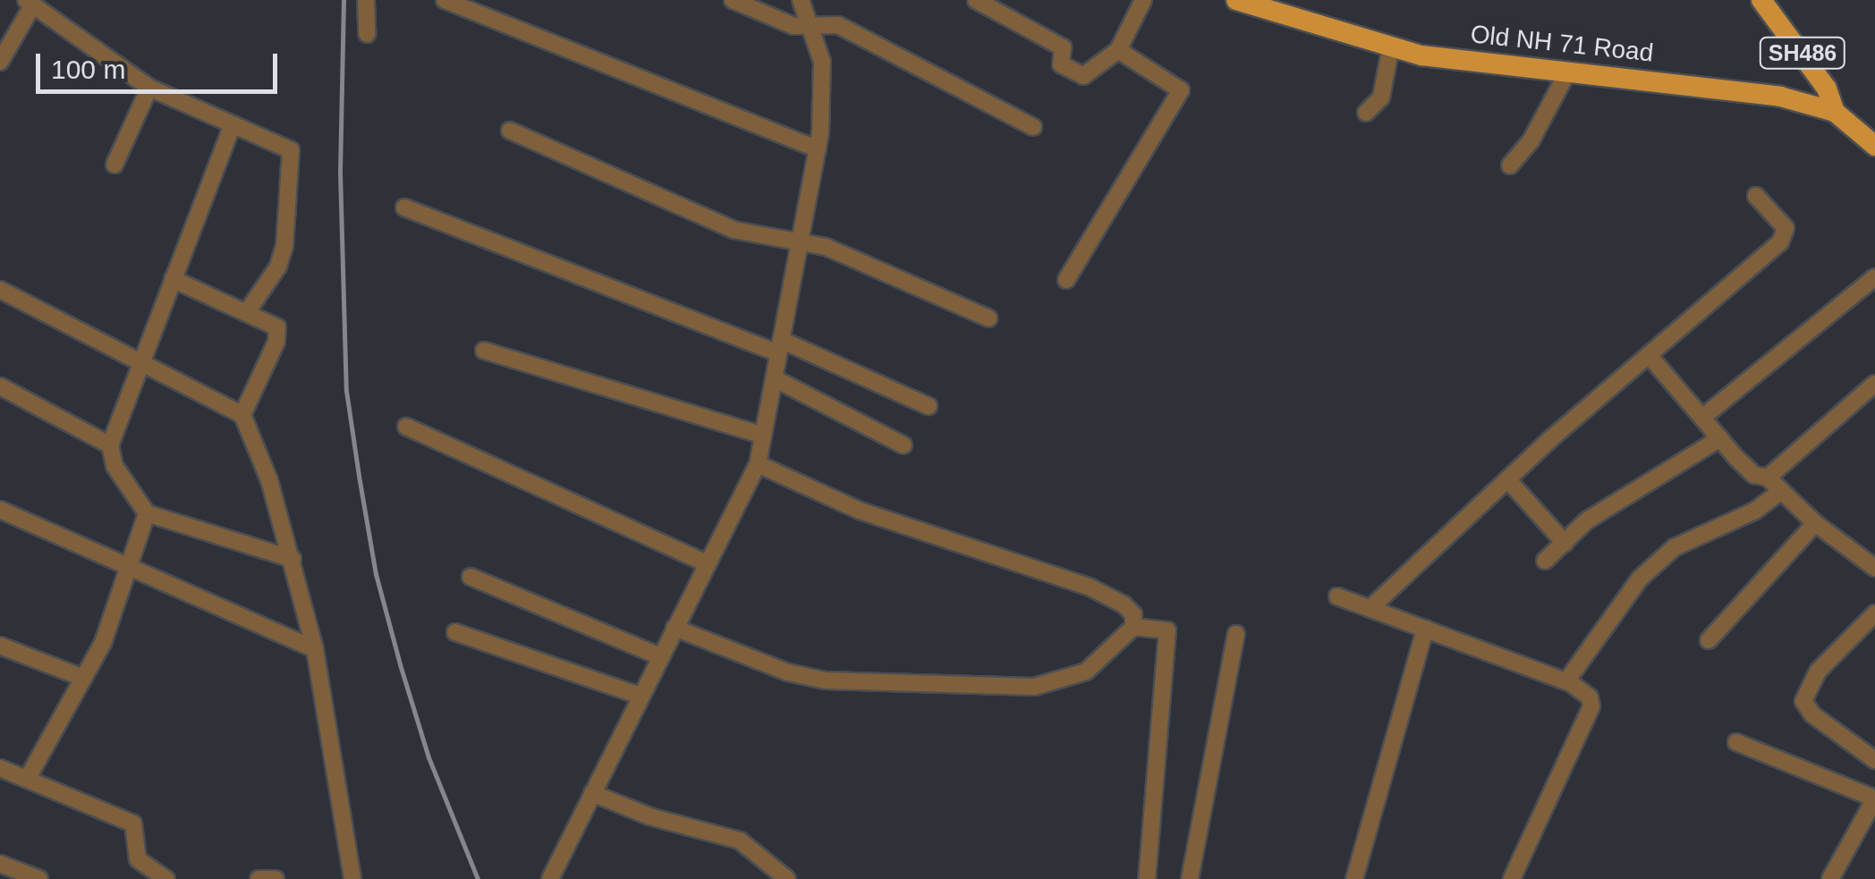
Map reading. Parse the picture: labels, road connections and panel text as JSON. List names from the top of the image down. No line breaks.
{"streets":{"main road":["Old NH 71 Road","SH486"]},"crossings":[["Old NH 71 Road","SH486"]],"scale_bar":"100 m"}
